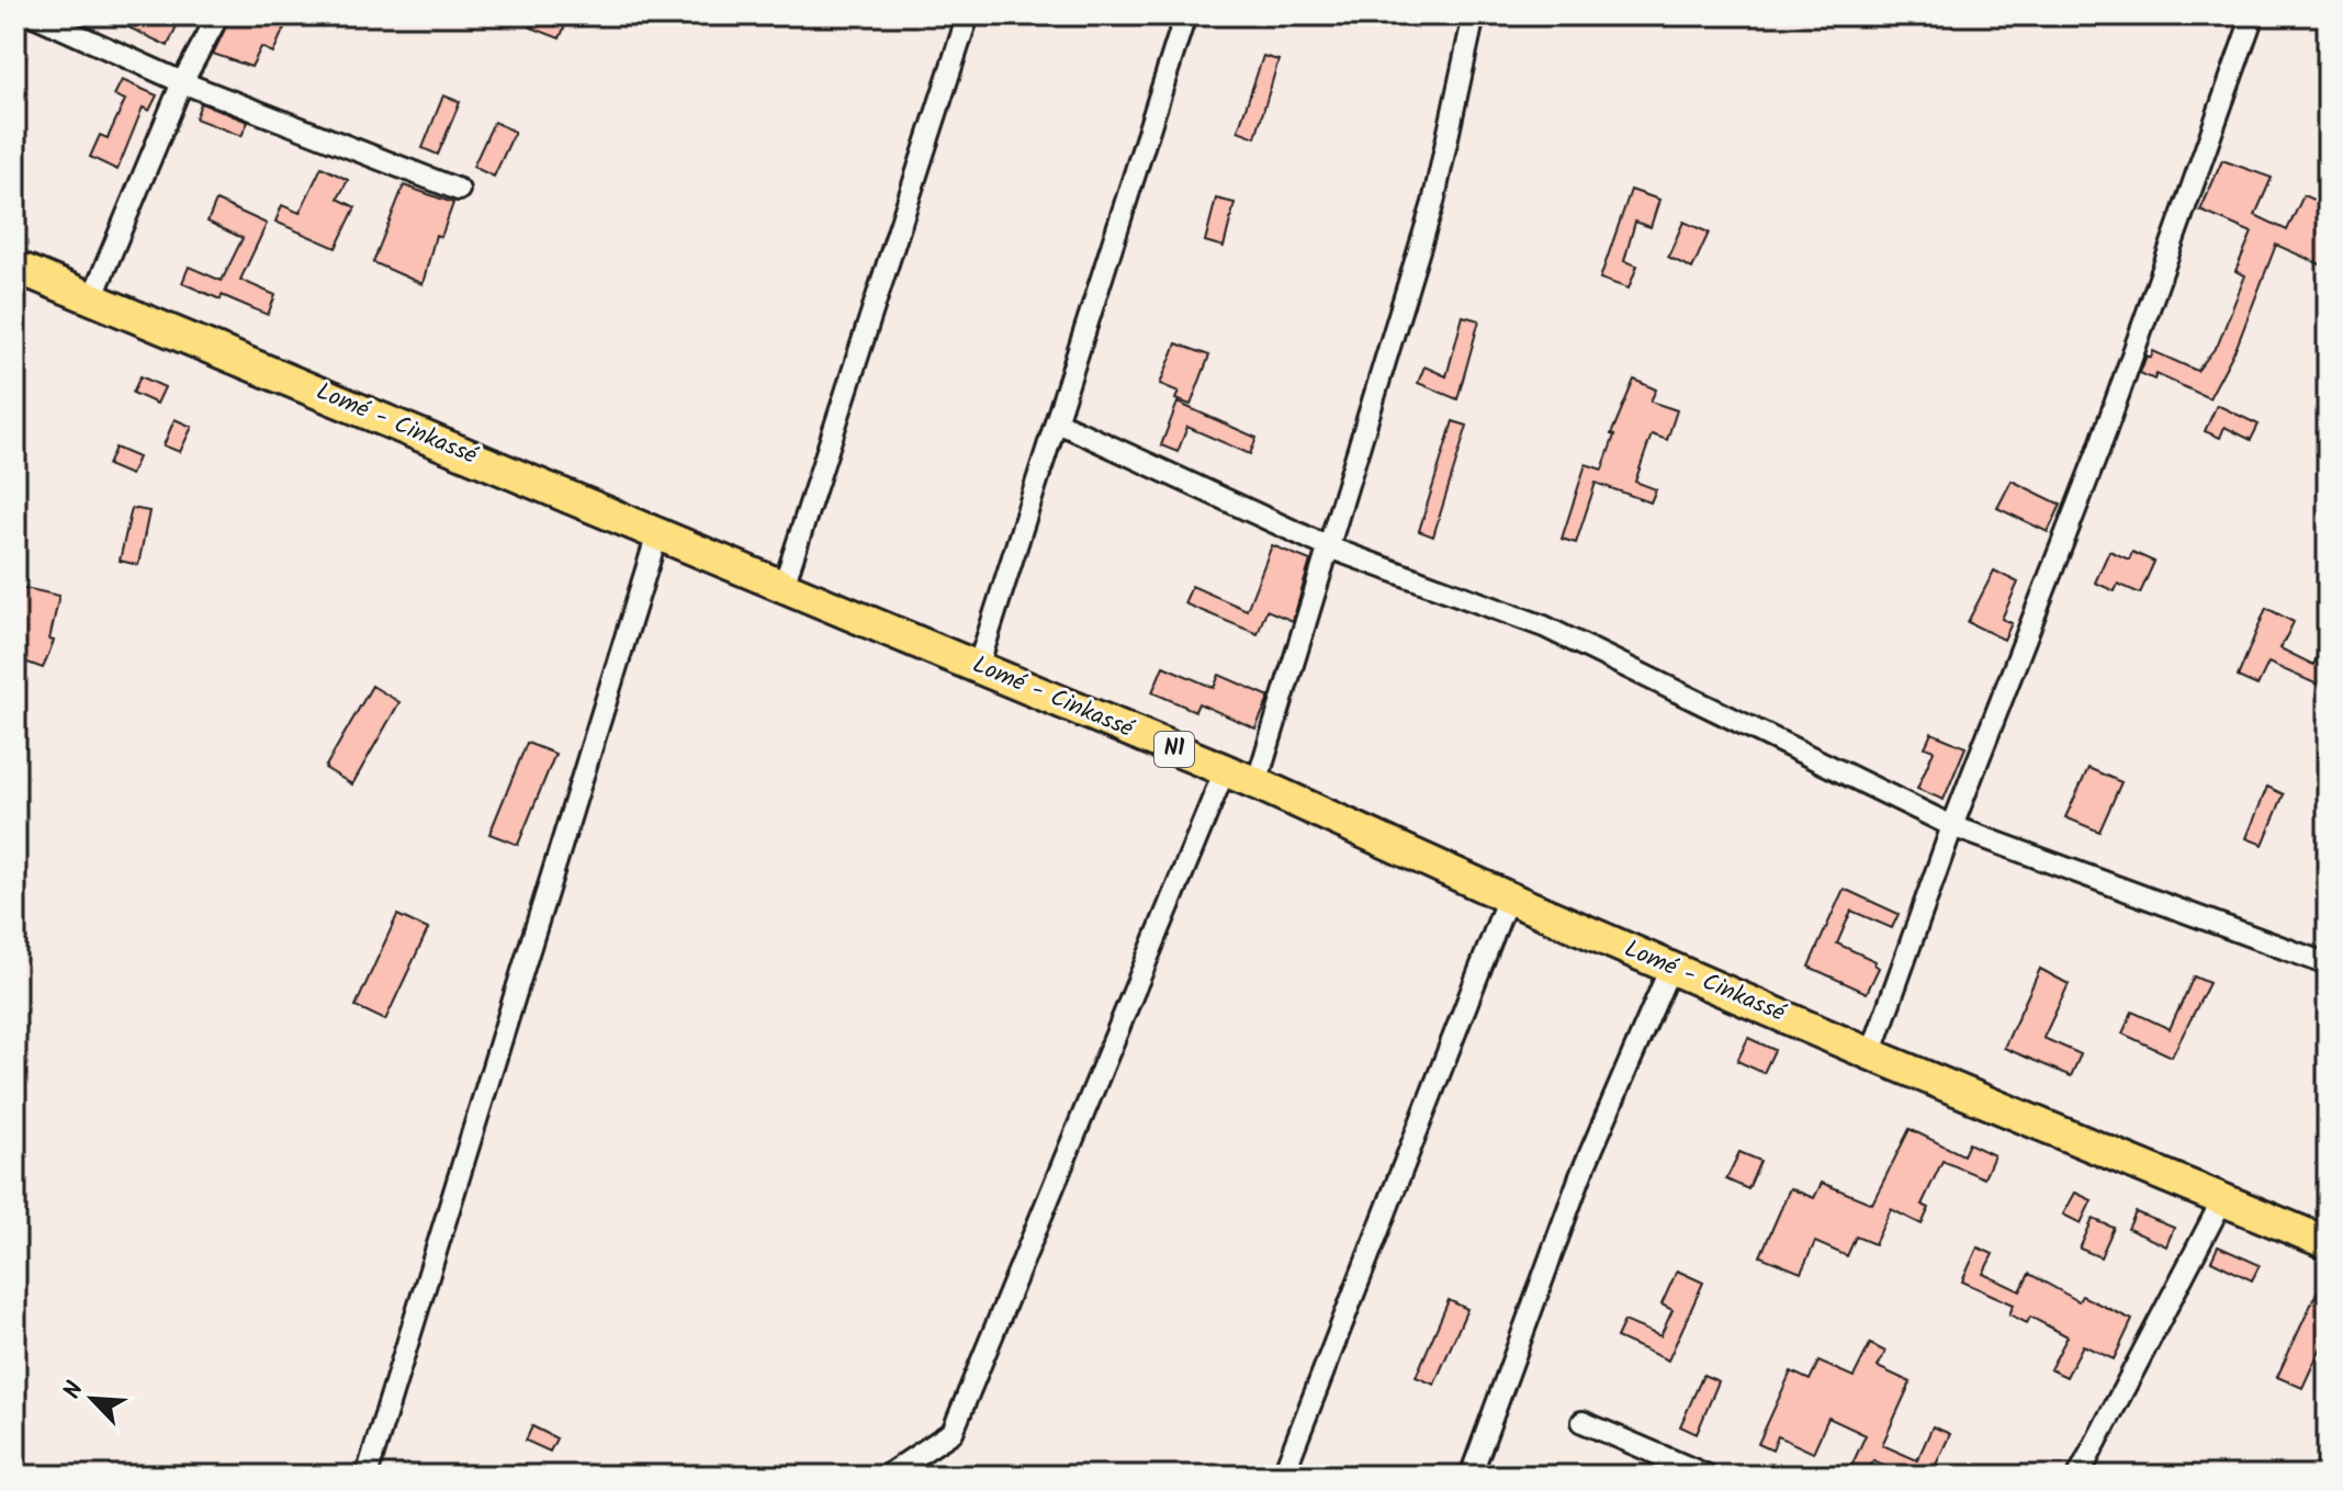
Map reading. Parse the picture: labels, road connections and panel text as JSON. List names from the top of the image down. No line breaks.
{"streets":{"highway":["Lomé - Cinkassé","N1"]},"north":"top left"}
